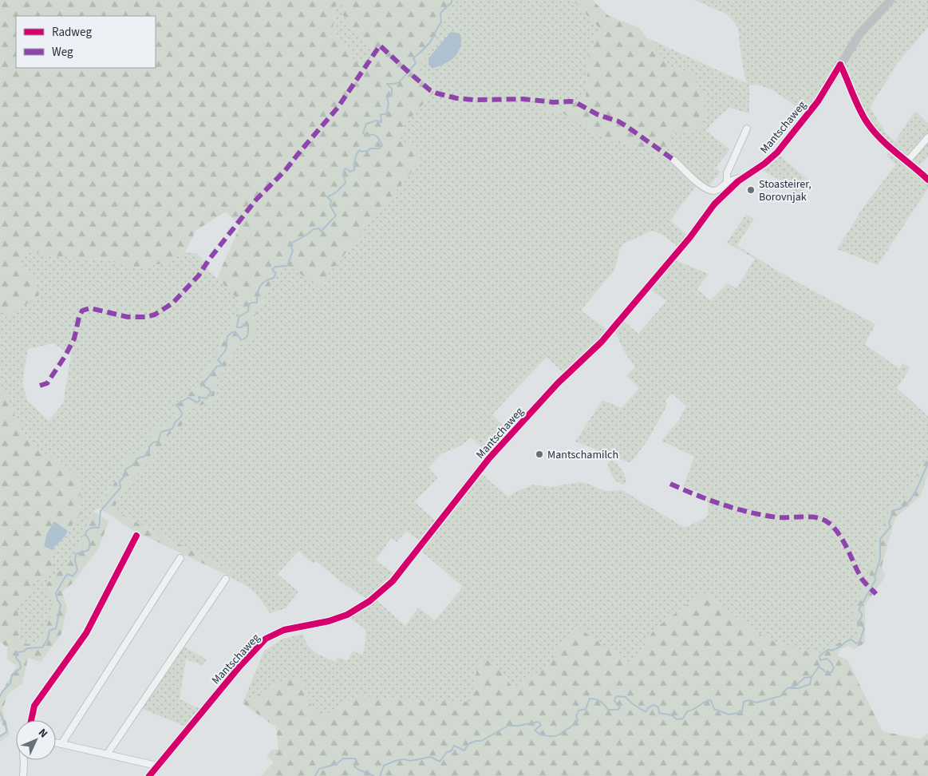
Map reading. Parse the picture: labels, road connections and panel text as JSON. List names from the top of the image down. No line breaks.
{"streets":{"street":["Mantschaweg"]},"places":["Stoasteirer, Borovnjak","Mantschamilch"],"legend":["Radweg","Weg"],"north":"top right"}
